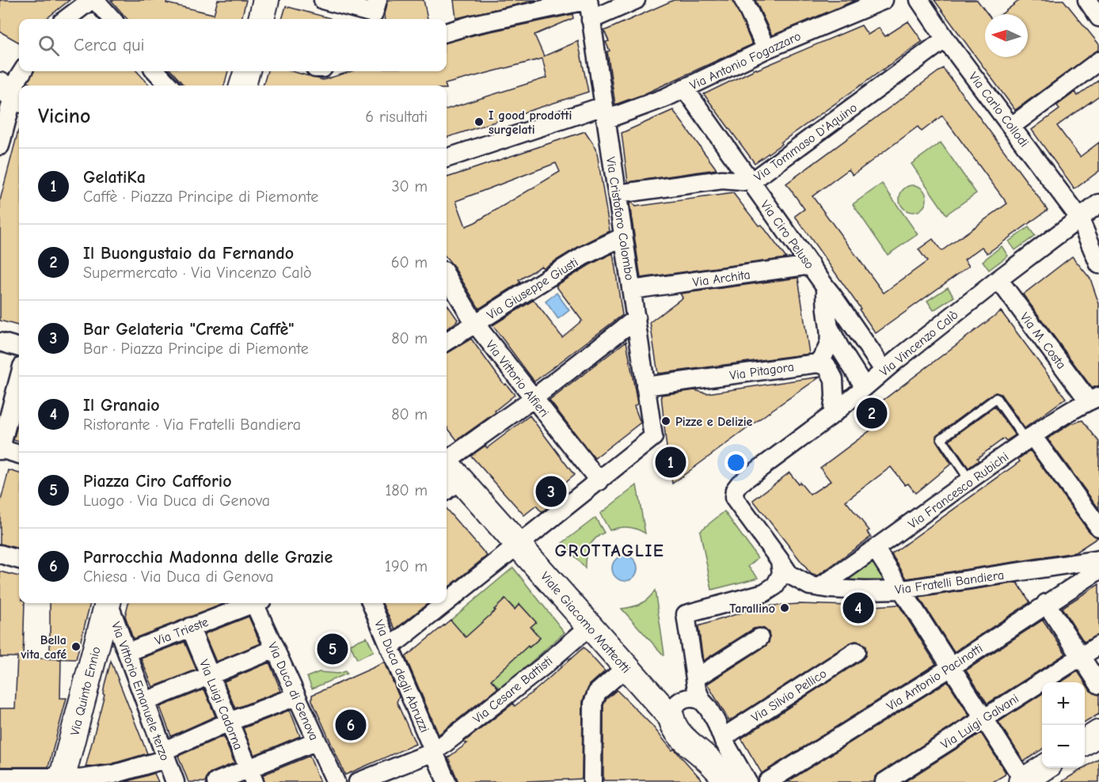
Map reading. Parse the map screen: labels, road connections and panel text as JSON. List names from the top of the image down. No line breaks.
{"streets":{"street":["Via Antonio Fogazzaro","Via Carlo Collodi","Via Tommaso D'Aquino","Via Cristoforo Colombo","Via Ciro Peluso","Via Archita","Via Giuseppe Giusti","Via M. Costa","Via Vincenzo Calò","Via Pitagora","Via Vittorio Alfieri","Via Francesco Rubichi","Via Fratelli Bandiera","Viale Giacomo Matteotti","Via Trieste","Via Duca degli Abruzzi","Via Antonio Pacinotti","Via Cesare Battisti","Via Quinto Ennio","Via Vittorio Emanuele terzo","Via Duca di Genova","Via Silvio Pellico","Via Luigi Cadorna","Via Luigi Galvani"]},"crossings":[["Via Antonio Fogazzaro","Via Cristoforo Colombo"],["Via Antonio Fogazzaro","Via Ciro Peluso"],["Via Carlo Collodi","Via Tommaso D'Aquino"],["Via Carlo Collodi","Via Vincenzo Calò"],["Via Tommaso D'Aquino","Via Cristoforo Colombo"],["Via Tommaso D'Aquino","Via Ciro Peluso"],["Via Cristoforo Colombo","Via Archita"],["Via Cristoforo Colombo","Via Giuseppe Giusti"],["Via Cristoforo Colombo","Via Pitagora"],["Via Cristoforo Colombo","Via Vittorio Alfieri"],["Via Ciro Peluso","Via Archita"],["Via Ciro Peluso","Via Vincenzo Calò"],["Via Giuseppe Giusti","Via Vittorio Alfieri"],["Via M. Costa","Via Vincenzo Calò"],["Via M. Costa","Via Francesco Rubichi"],["Via Vincenzo Calò","Via Fratelli Bandiera"],["Via Francesco Rubichi","Via Fratelli Bandiera"],["Viale Giacomo Matteotti","Via Cesare Battisti"],["Via Trieste","Via Vittorio Emanuele terzo"],["Via Trieste","Via Luigi Cadorna"],["Via Duca degli Abruzzi","Via Cesare Battisti"]],"districts":["GROTTAGLIE"],"places":["I good prodotti surgelati","Pizze e Delizie","Tarallino","Bella vita café"],"north":"left","page":{"search":"Cerca qui","heading":["Vicino","6 risultati"],"list":[{"mark":"1","name":"GelatiKa","note":"Caffè · Piazza Principe di Piemonte","value":"30 m"},{"mark":"2","name":"Il Buongustaio da Fernando","note":"Supermercato · Via Vincenzo Calò","value":"60 m"},{"mark":"3","name":"Bar Gelateria \"Crema Caffè\"","note":"Bar · Piazza Principe di Piemonte","value":"80 m"},{"mark":"4","name":"Il Granaio","note":"Ristorante · Via Fratelli Bandiera","value":"80 m"},{"mark":"5","name":"Piazza Ciro Cafforio","note":"Luogo · Via Duca di Genova","value":"180 m"},{"mark":"6","name":"Parrocchia Madonna delle Grazie","note":"Chiesa · Via Duca di Genova","value":"190 m"}],"pins":["2","1","3","4","5","6"],"map_buttons":["+","−"]}}
